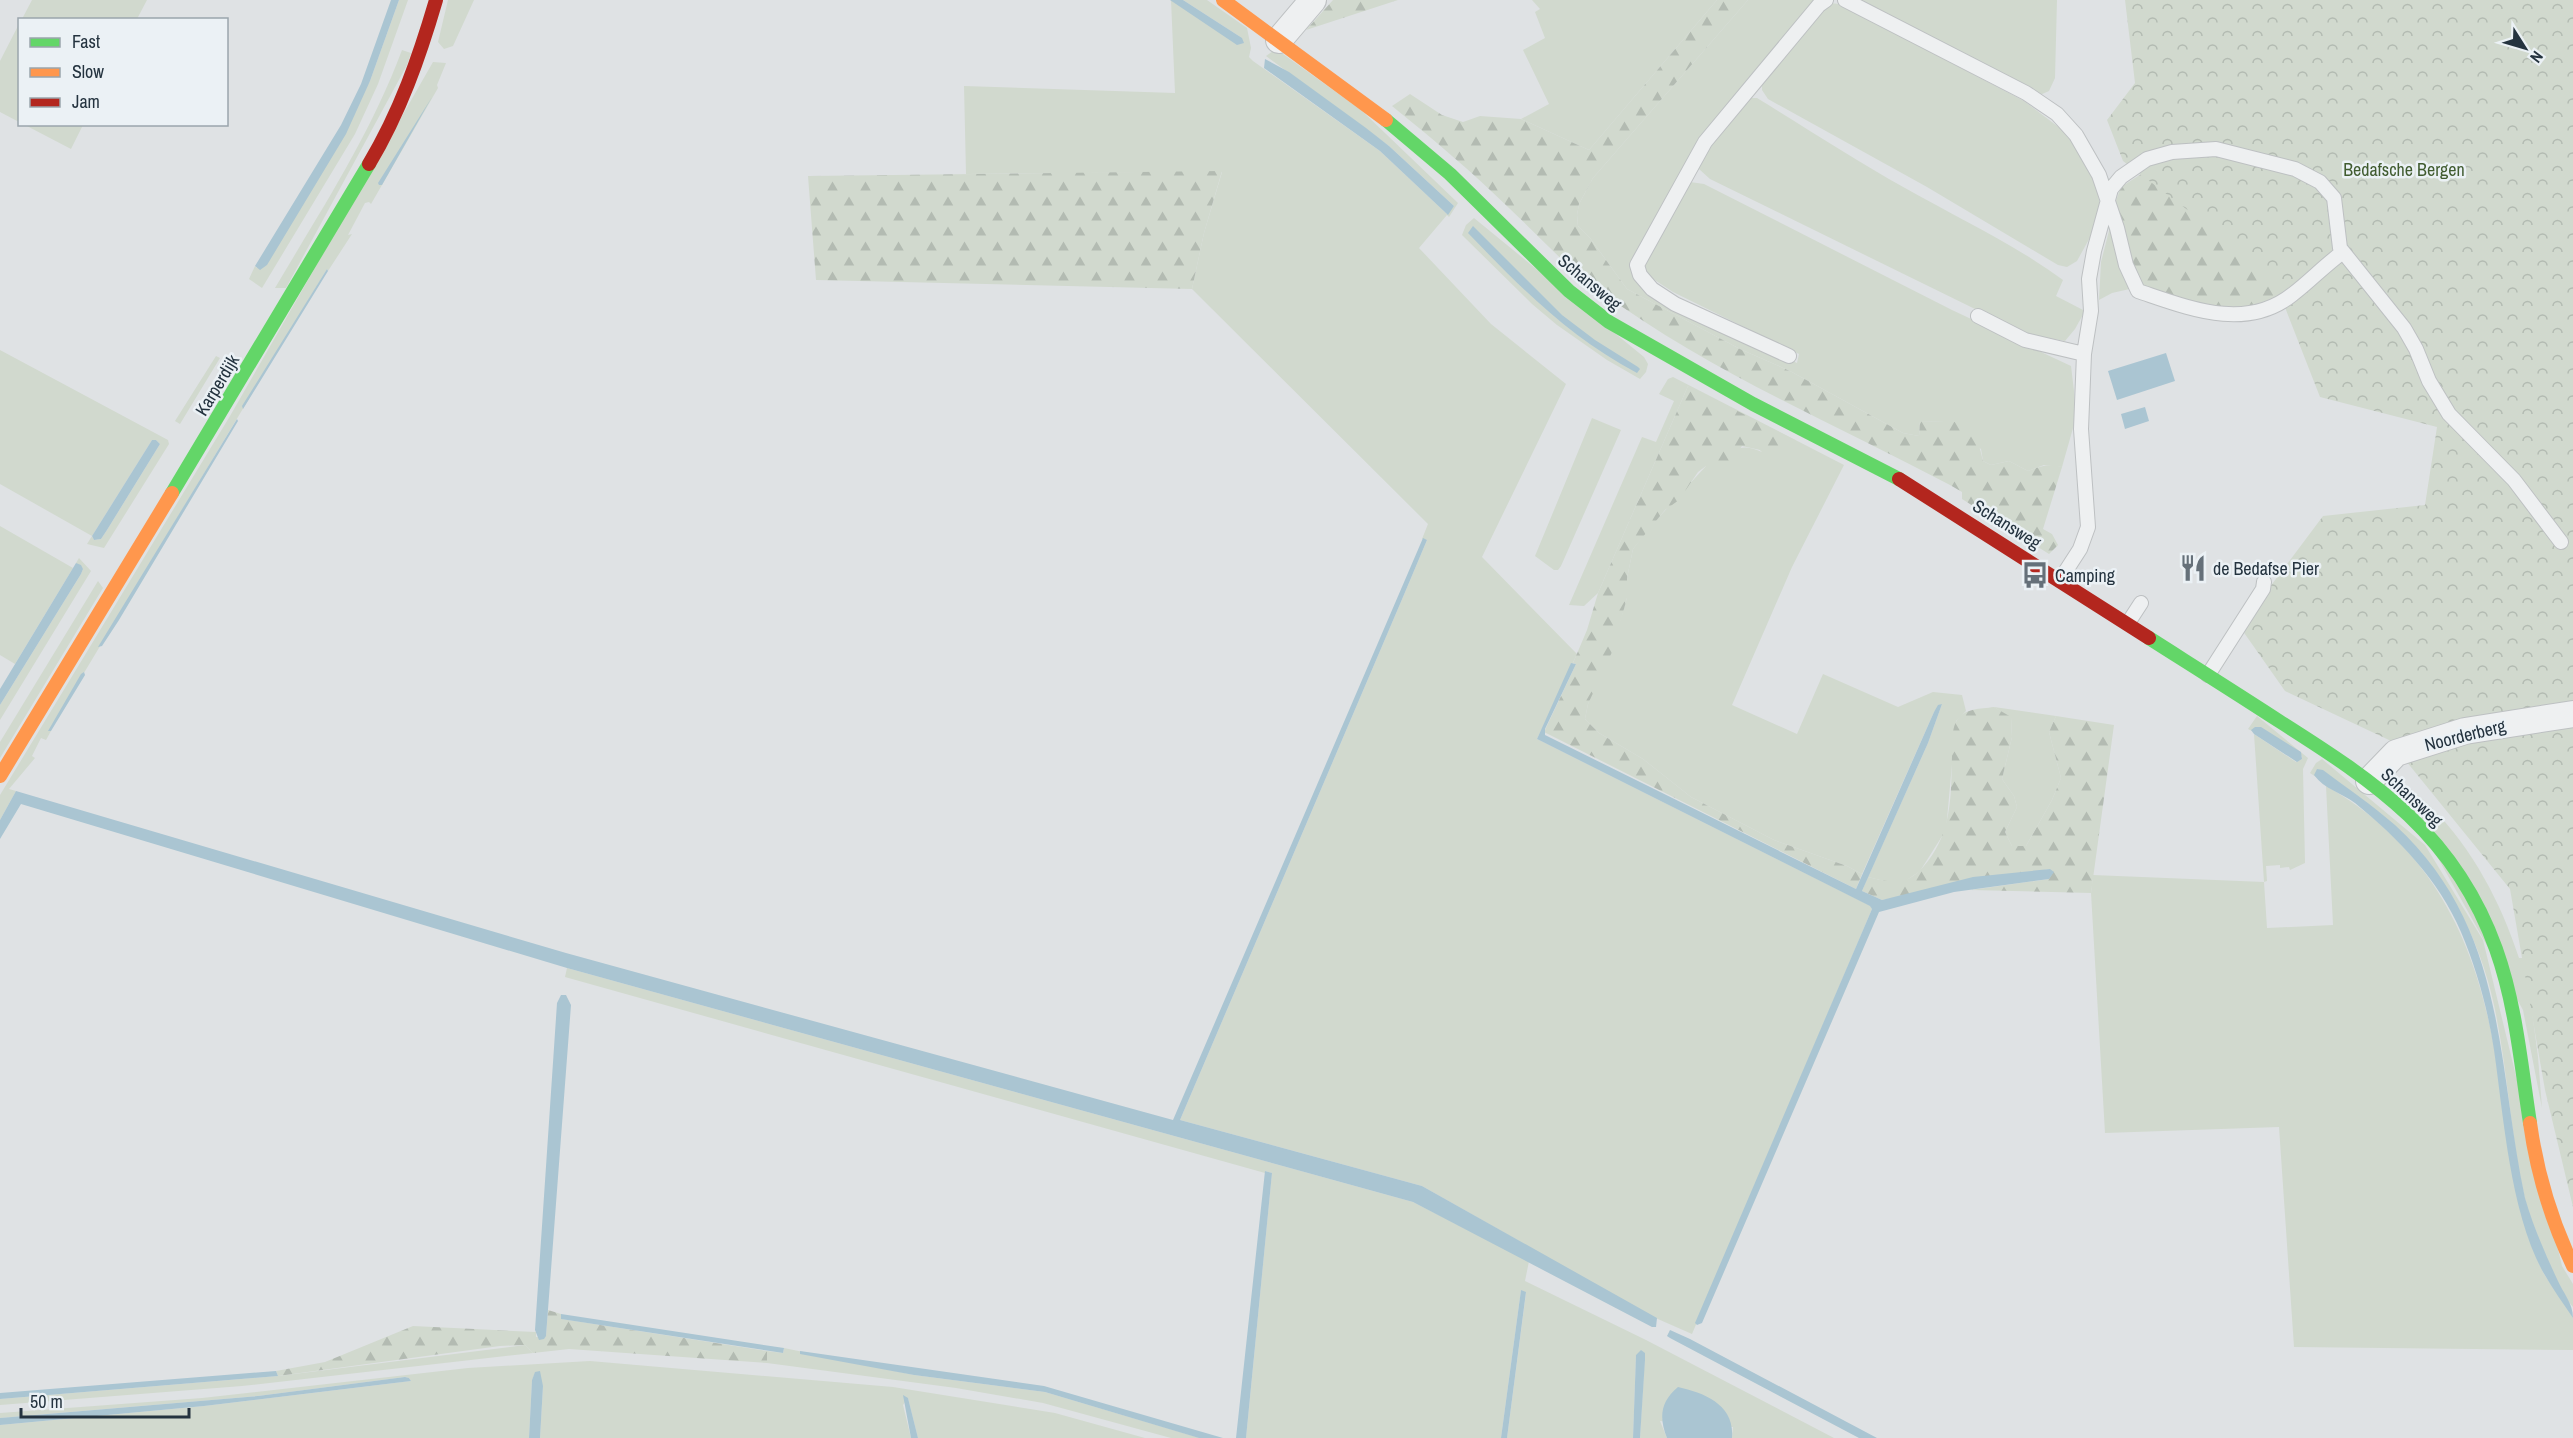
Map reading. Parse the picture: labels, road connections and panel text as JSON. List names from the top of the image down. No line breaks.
{"streets":{"street":["Schansweg","Karperdijk","Noorderberg"]},"crossings":[["Schansweg","Noorderberg"]],"parks":["Bedafsche Bergen"],"places":{"restaurant":["de Bedafse Pier"],"bus stop":["Camping"]},"legend":["Fast","Slow","Jam"],"scale_bar":"50 m","north":"bottom right"}
